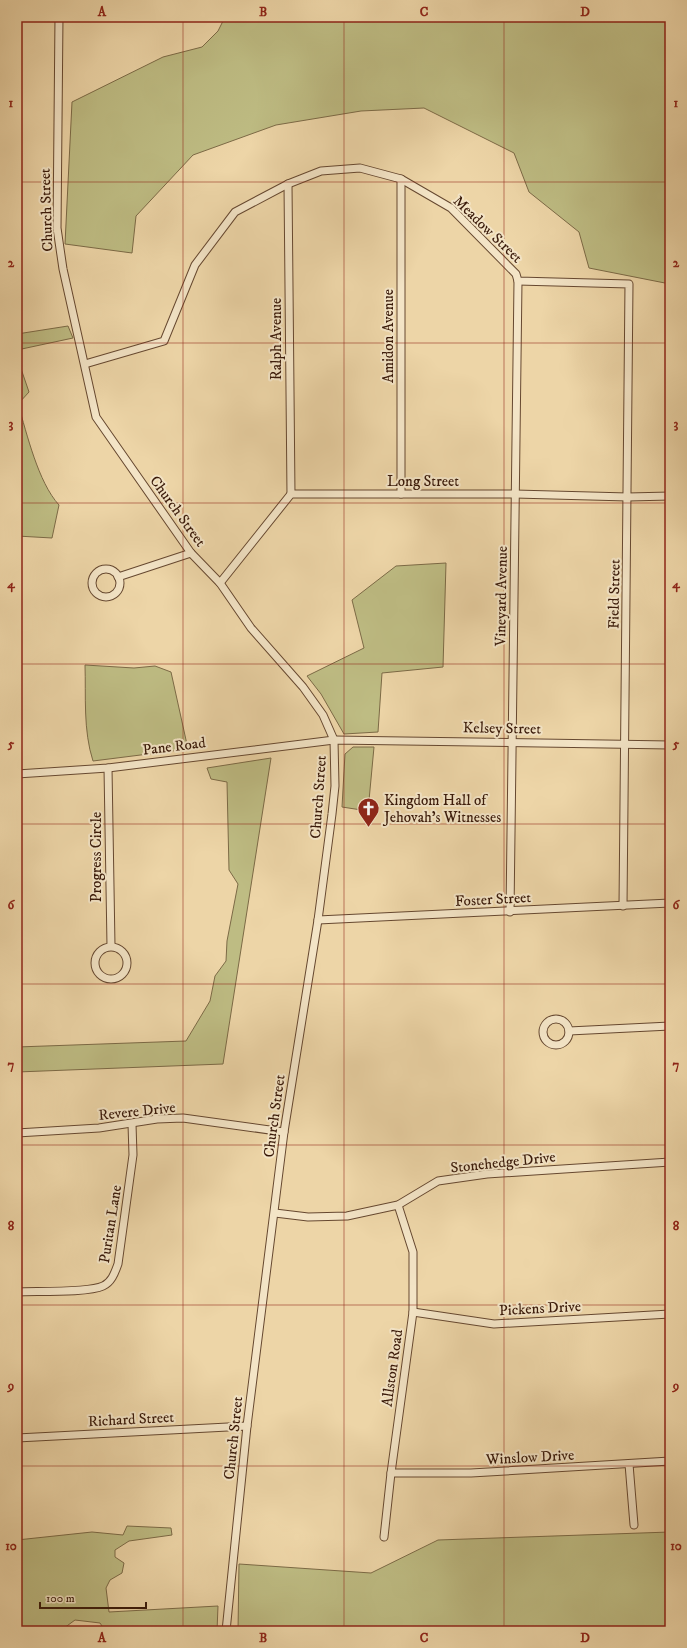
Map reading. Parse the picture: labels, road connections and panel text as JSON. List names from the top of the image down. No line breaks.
{"streets":{"street":["Church Street","Meadow Street","Amidon Avenue","Ralph Avenue","Long Street","Field Street","Vineyard Avenue","Kelsey Street","Pane Road","Progress Circle","Foster Street","Revere Drive","Stonehedge Drive","Puritan Lane","Pickens Drive","Allston Road","Richard Street","Winslow Drive"]},"crossings":[["Church Street","Meadow Street"],["Church Street","Kelsey Street"],["Church Street","Pane Road"],["Church Street","Foster Street"],["Church Street","Revere Drive"],["Church Street","Stonehedge Drive"],["Church Street","Richard Street"],["Meadow Street","Amidon Avenue"],["Meadow Street","Ralph Avenue"],["Meadow Street","Field Street"],["Meadow Street","Vineyard Avenue"],["Amidon Avenue","Long Street"],["Ralph Avenue","Long Street"],["Long Street","Field Street"],["Long Street","Vineyard Avenue"],["Field Street","Kelsey Street"],["Field Street","Foster Street"],["Vineyard Avenue","Kelsey Street"],["Vineyard Avenue","Foster Street"],["Kelsey Street","Pane Road"],["Pane Road","Progress Circle"],["Revere Drive","Puritan Lane"],["Stonehedge Drive","Allston Road"],["Pickens Drive","Allston Road"],["Allston Road","Winslow Drive"]],"places":{"church":["Kingdom Hall of Jehovah's Witnesses"]},"scale_bar":"100 m","grid":{"columns":["A","B","C","D"],"rows":["1","2","3","4","5","6","7","8","9","10"]}}
